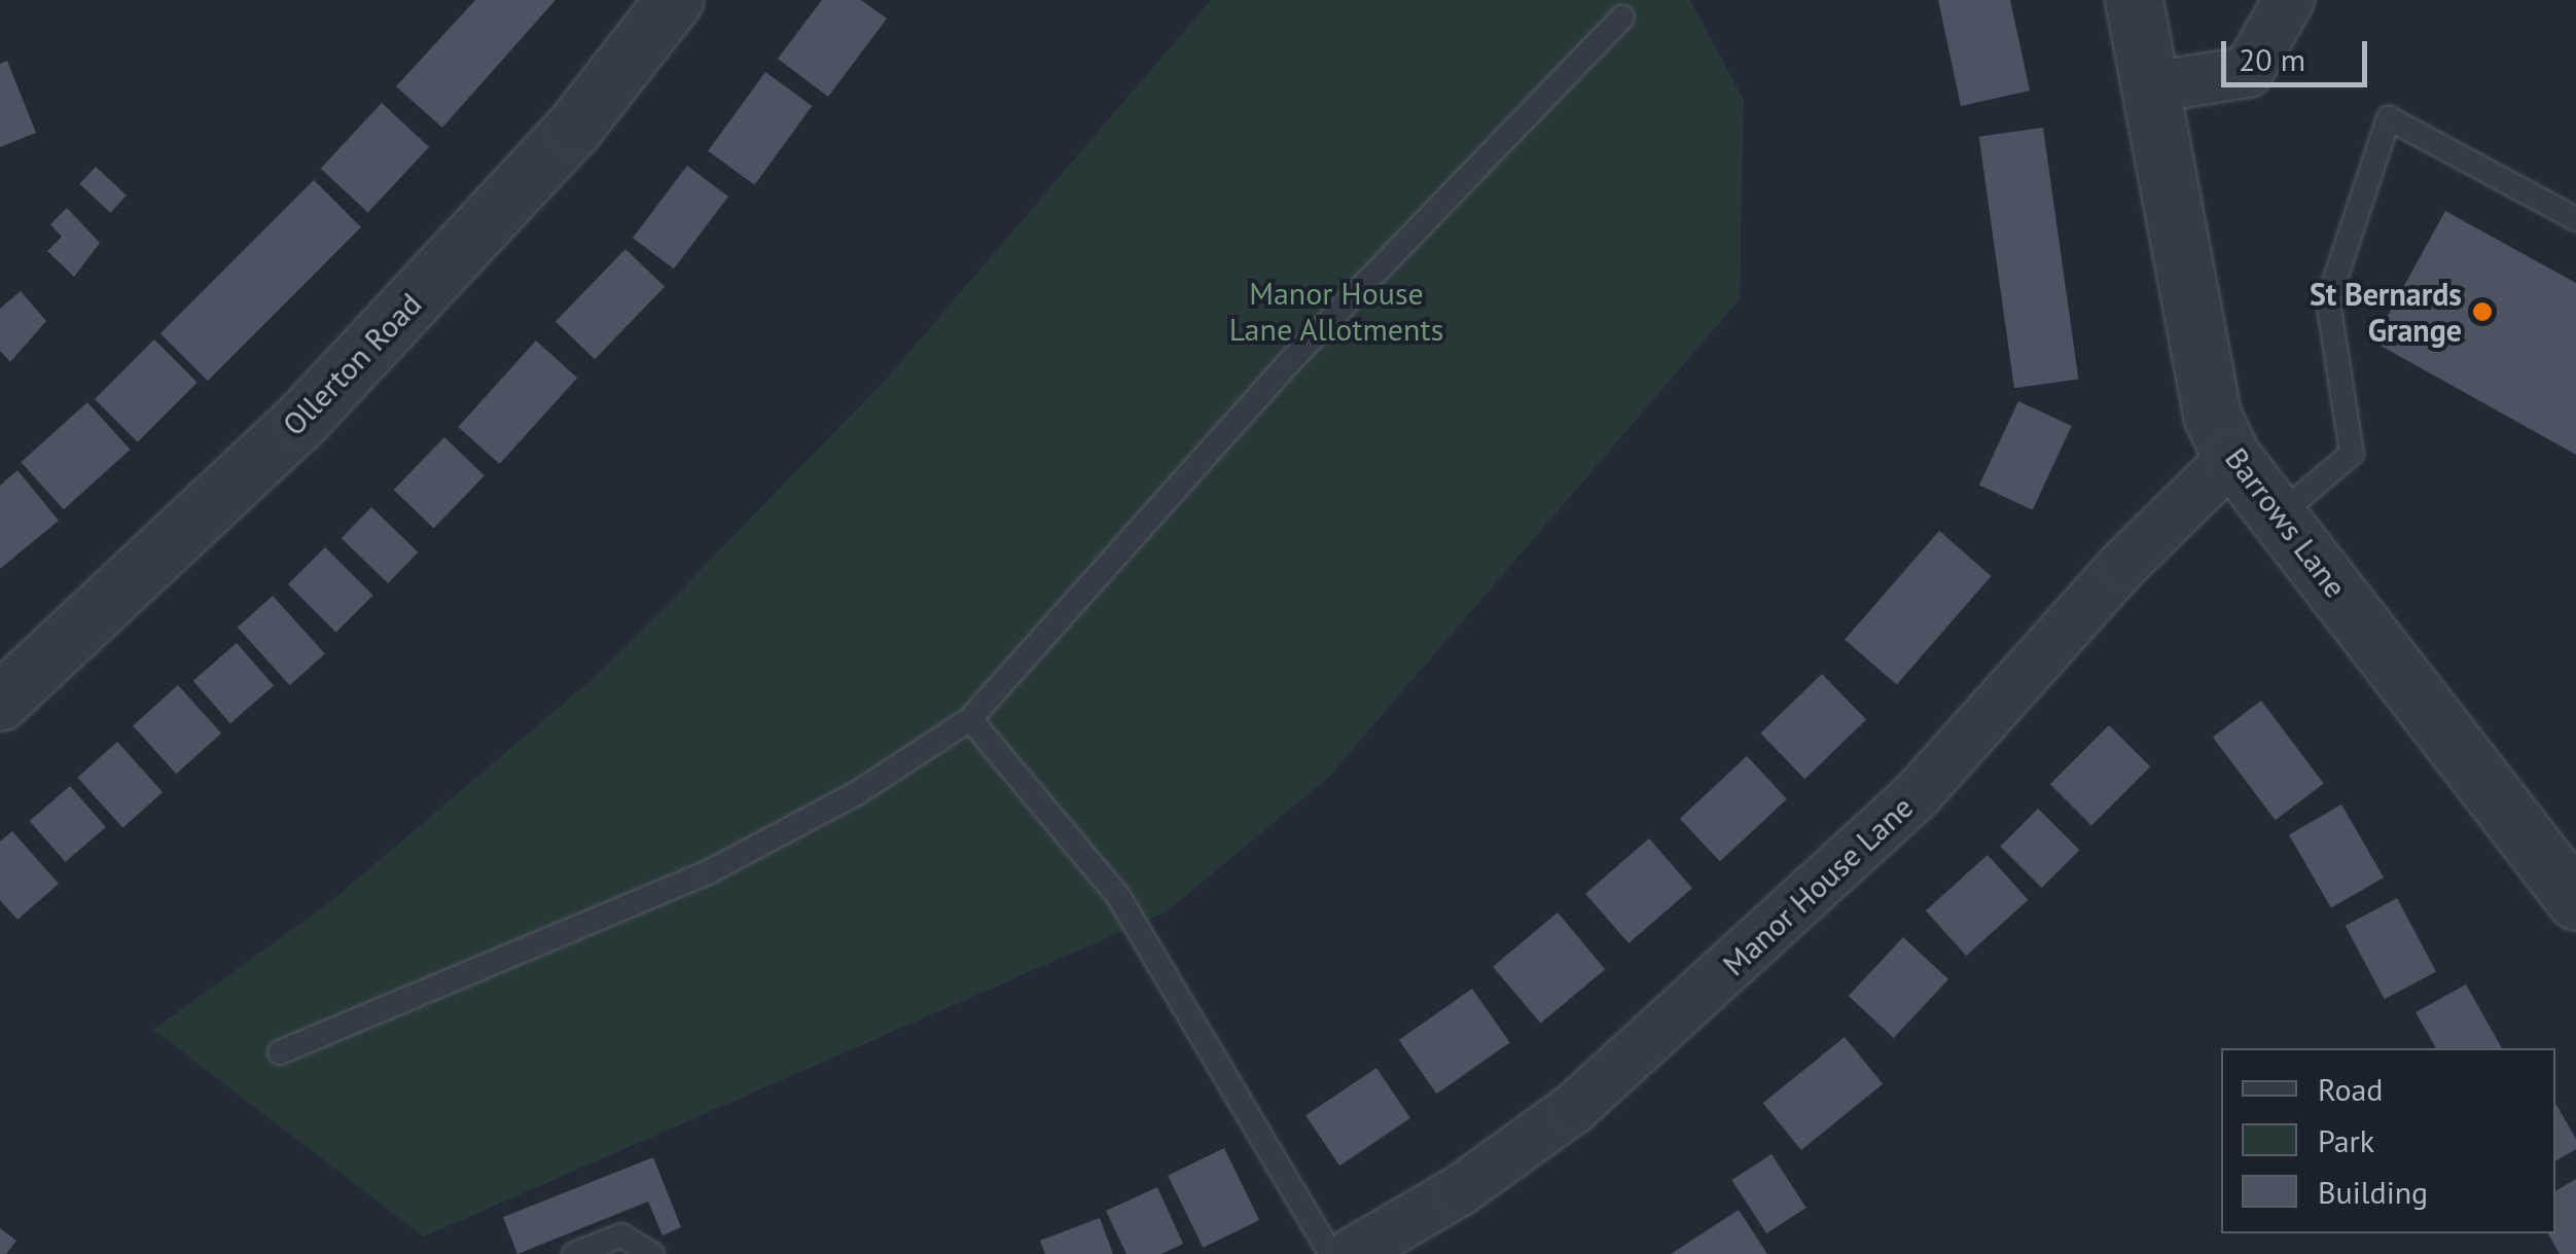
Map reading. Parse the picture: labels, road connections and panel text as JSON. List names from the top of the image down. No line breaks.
{"streets":{"street":["Ollerton Road","Barrows Lane","Manor House Lane"]},"crossings":[["Barrows Lane","Manor House Lane"]],"parks":["Manor House Lane Allotments"],"places":["St Bernards Grange"],"legend":["Road","Park","Building"],"scale_bar":"20 m"}
